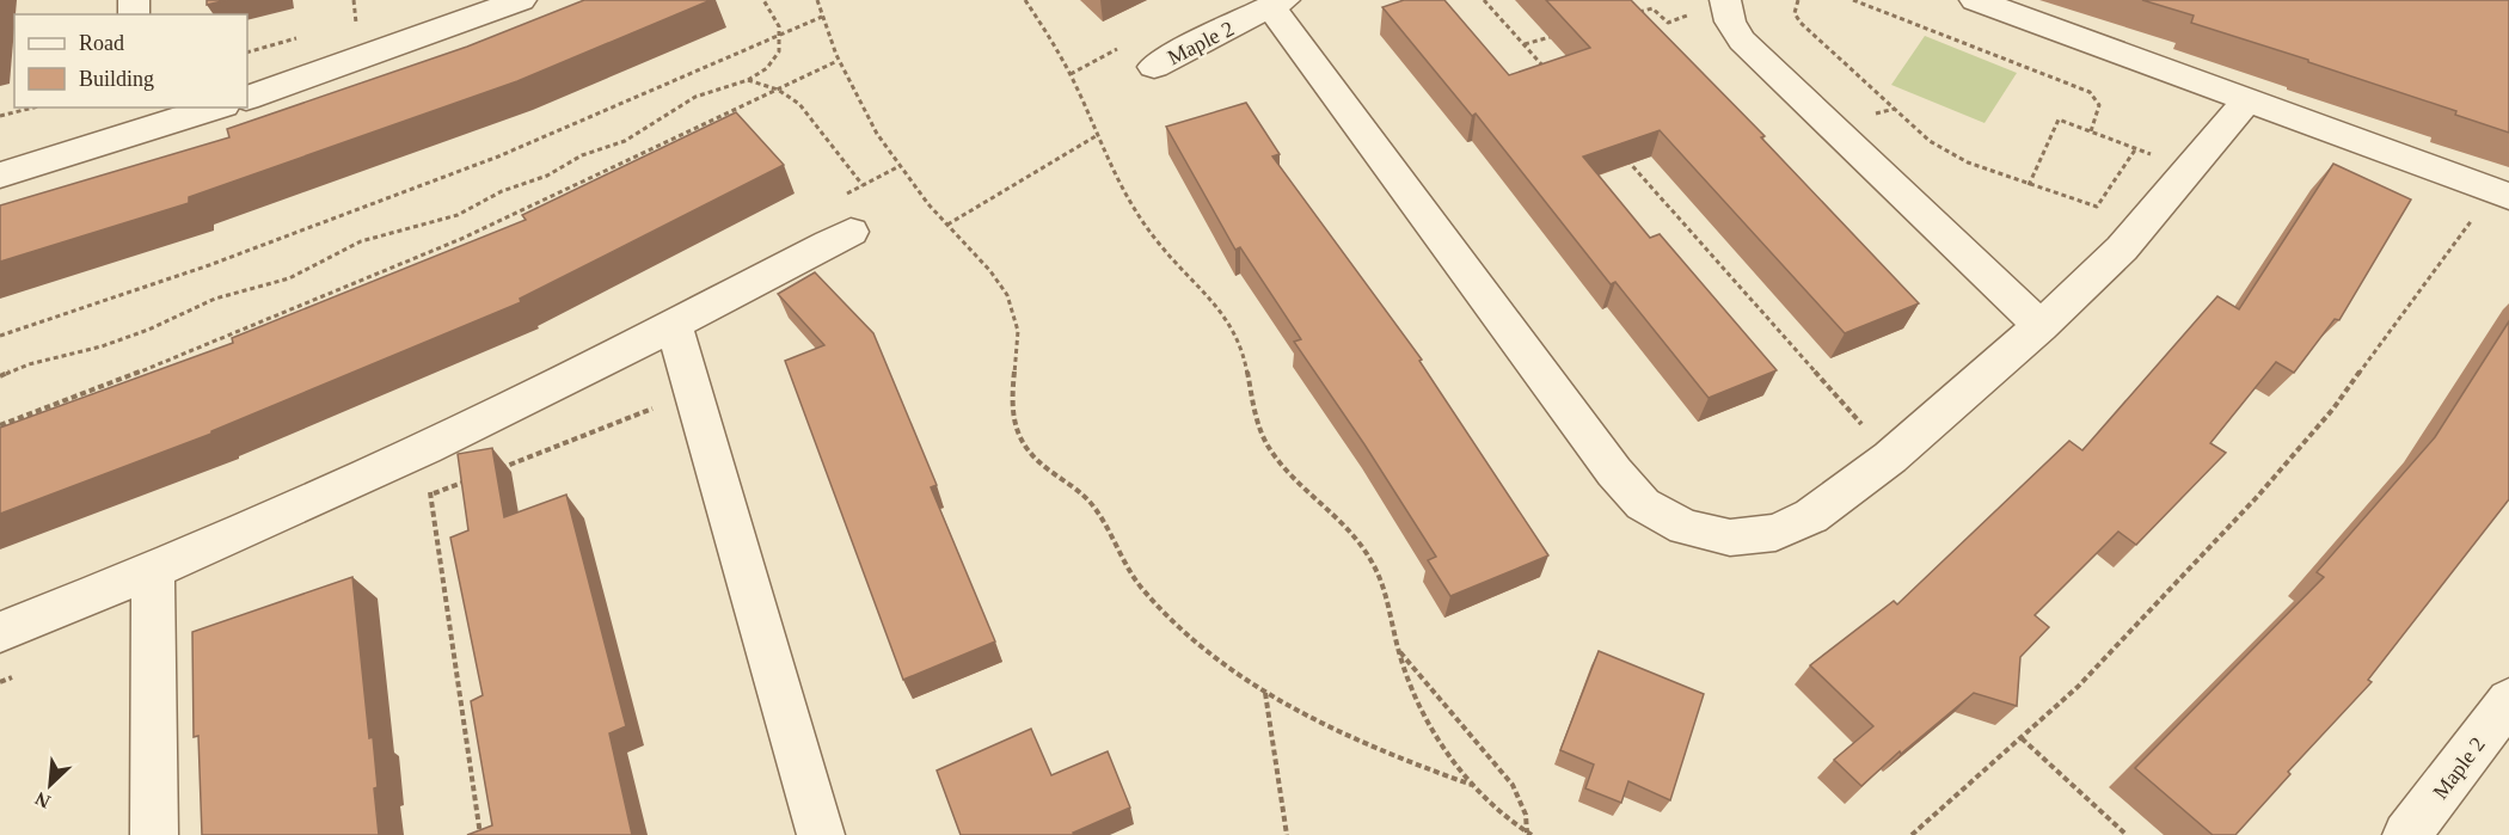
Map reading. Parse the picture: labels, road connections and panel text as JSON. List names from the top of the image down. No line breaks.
{"streets":{"street":["Maple 2"]},"legend":["Road","Building"],"north":"bottom left"}
